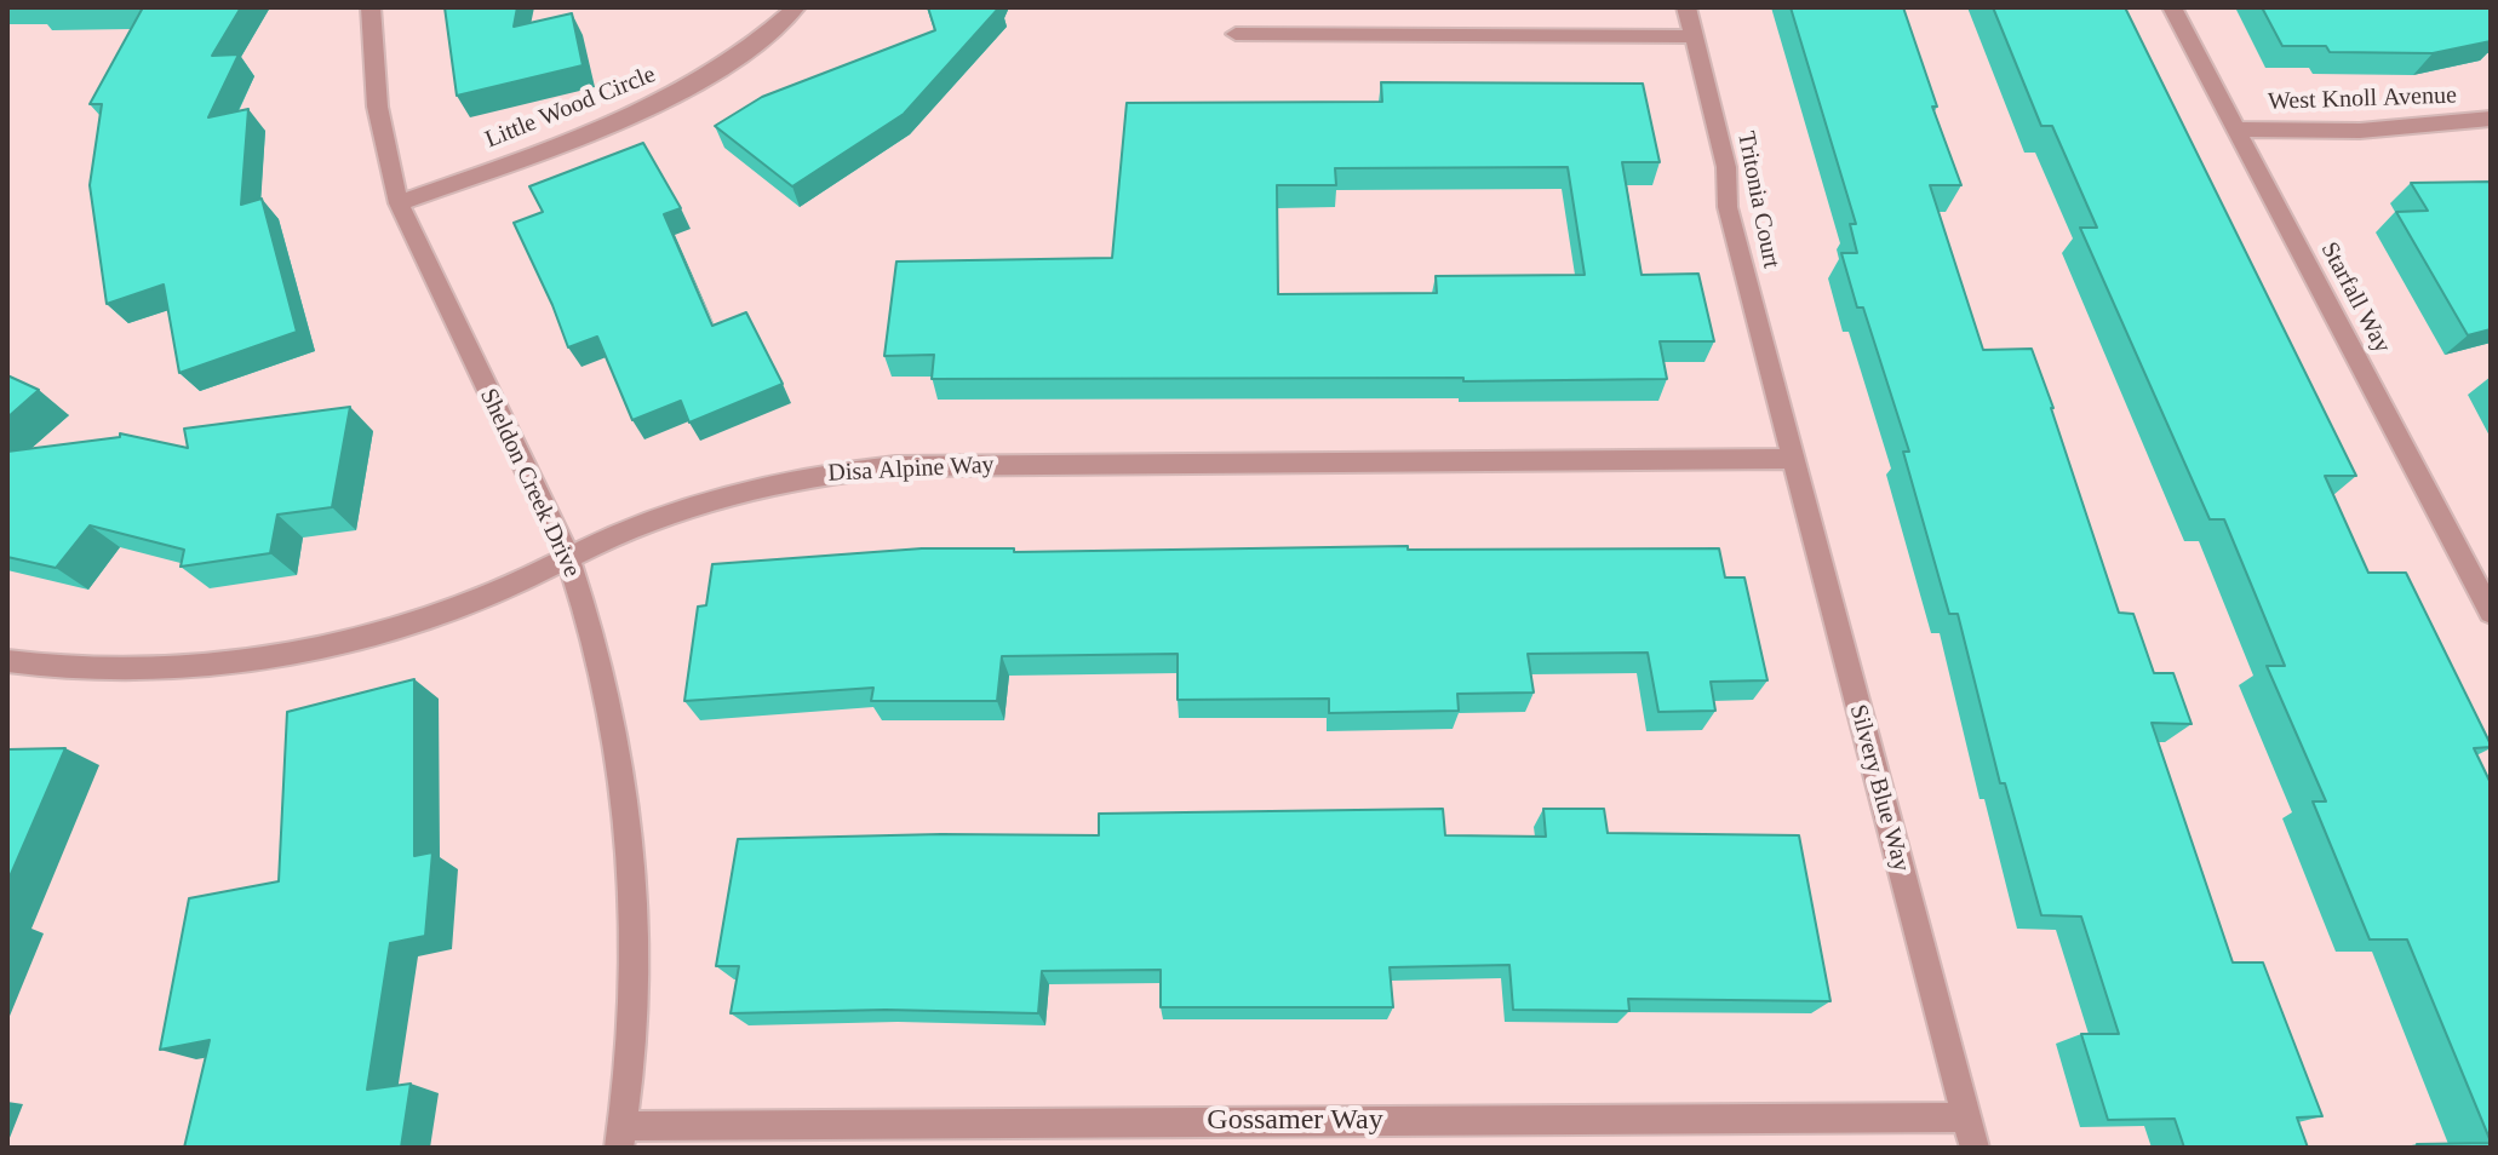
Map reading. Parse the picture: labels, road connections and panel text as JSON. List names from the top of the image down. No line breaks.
{"streets":{"street":["West Knoll Avenue","Little Wood Circle","Tritonia Court","Starfall Way","Disa Alpine Way","Sheldon Creek Drive","Silvery Blue Way","Gossamer Way"]},"crossings":[["West Knoll Avenue","Starfall Way"],["Little Wood Circle","Sheldon Creek Drive"],["Tritonia Court","Disa Alpine Way"],["Tritonia Court","Silvery Blue Way"],["Disa Alpine Way","Sheldon Creek Drive"],["Disa Alpine Way","Silvery Blue Way"],["Sheldon Creek Drive","Gossamer Way"],["Silvery Blue Way","Gossamer Way"]]}
